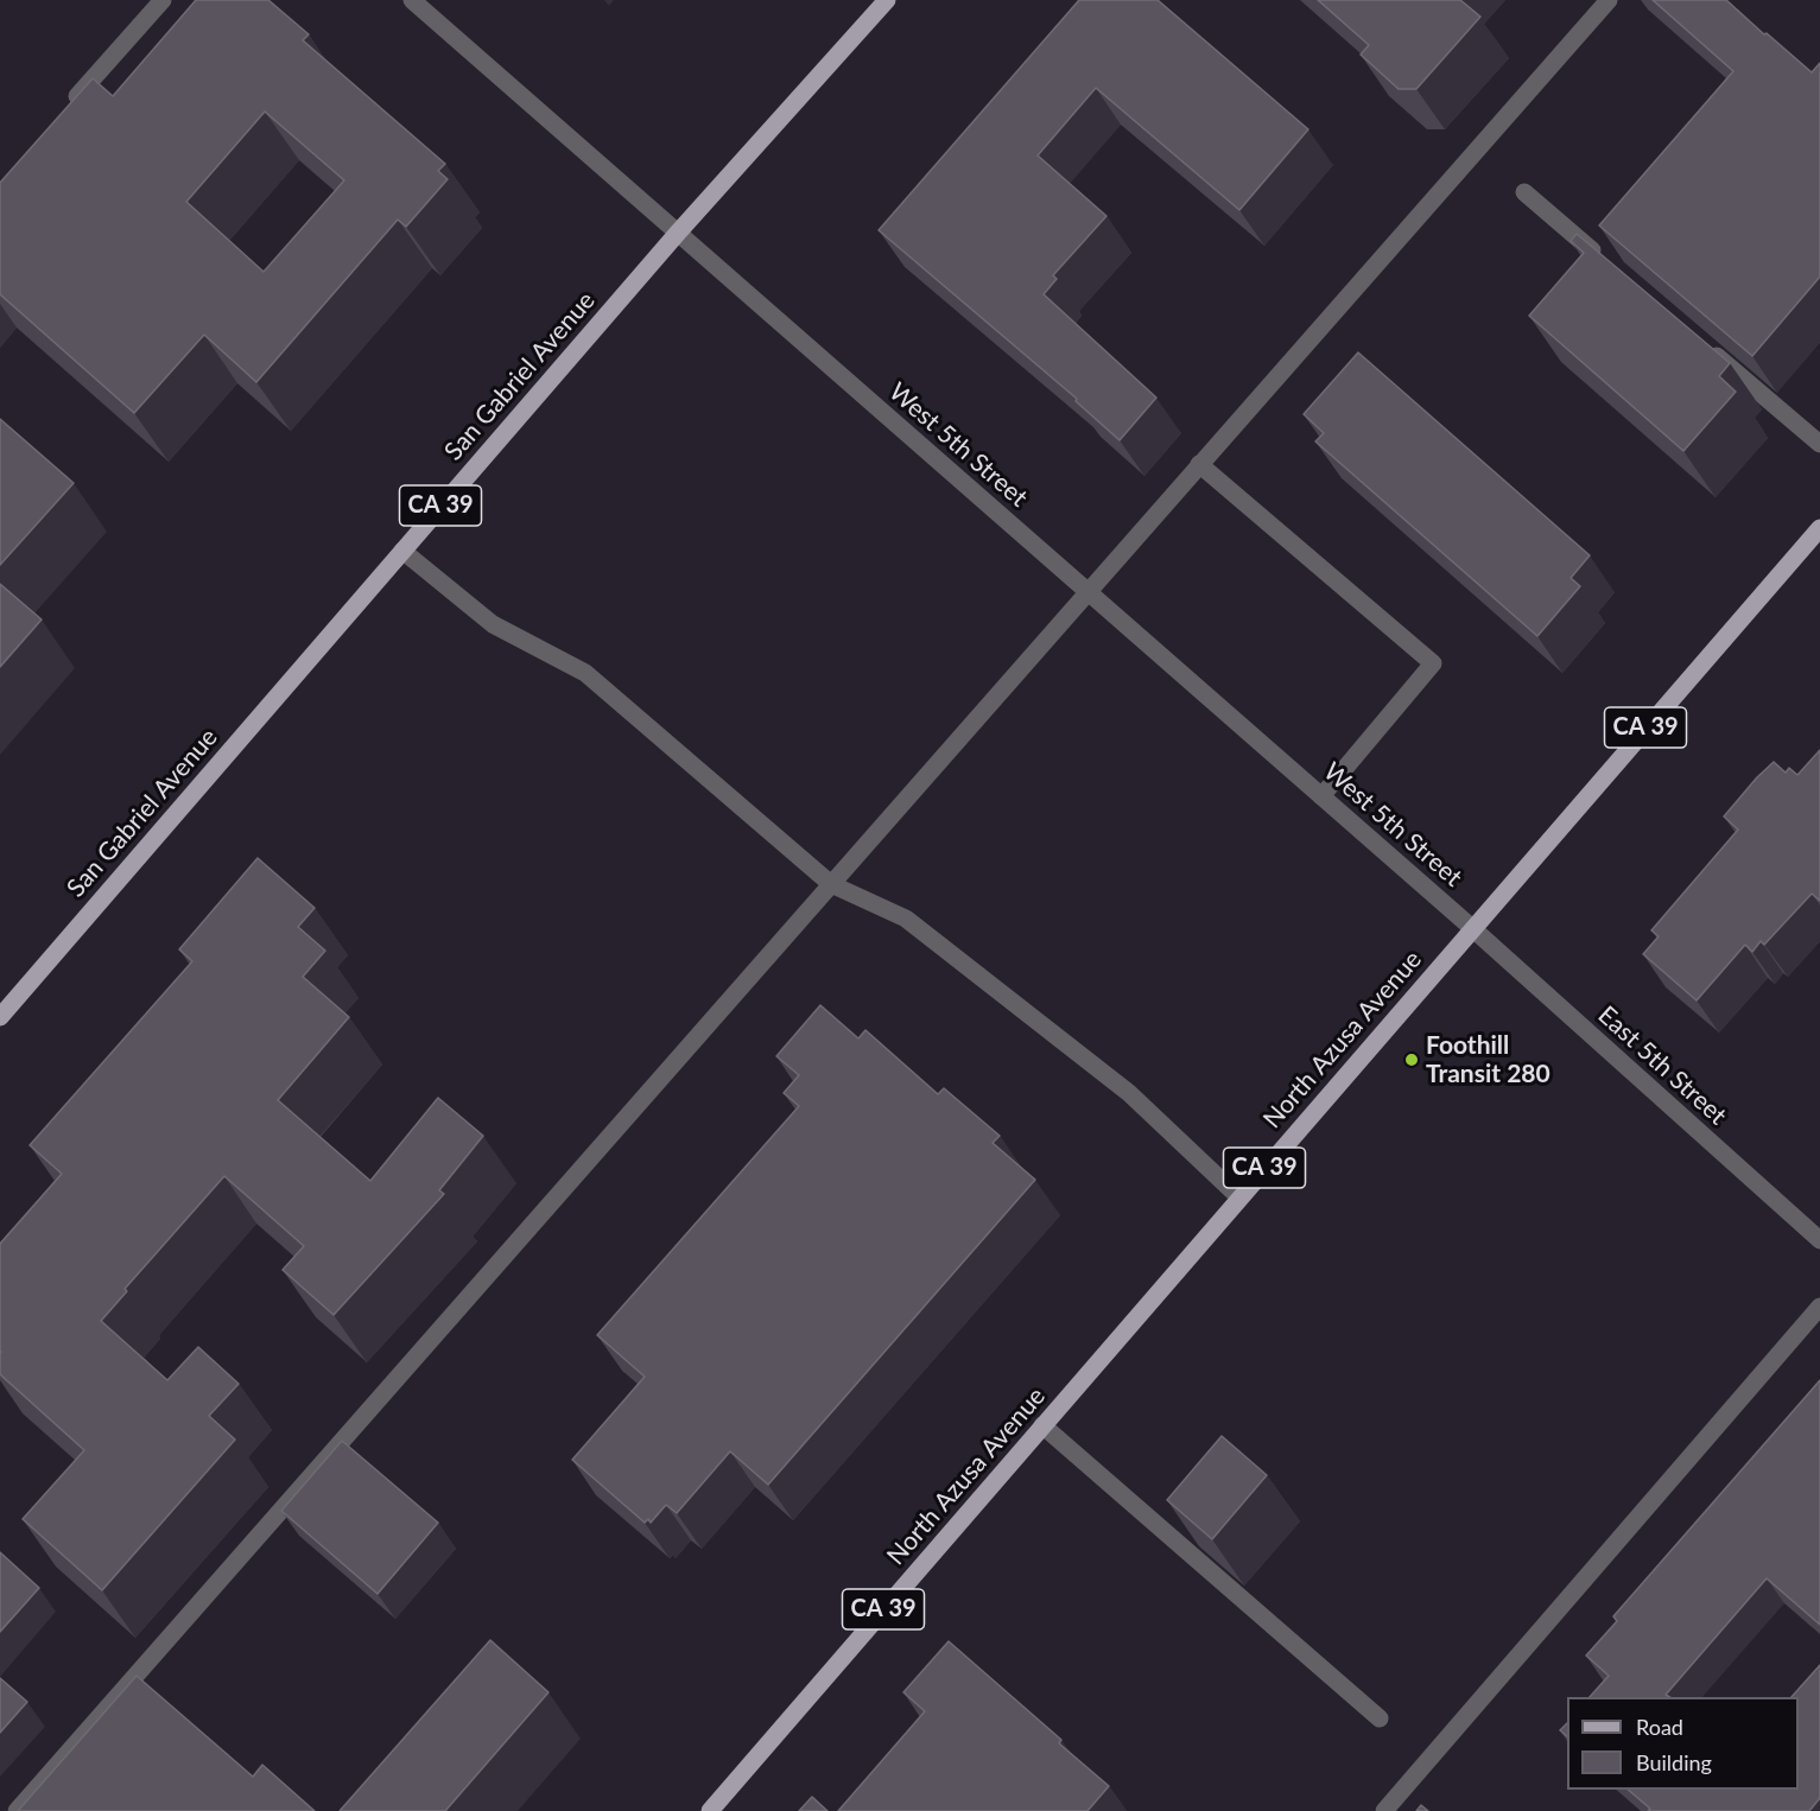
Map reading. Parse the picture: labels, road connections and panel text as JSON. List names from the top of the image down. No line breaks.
{"streets":{"main road":["San Gabriel Avenue","CA 39","North Azusa Avenue"],"street":["West 5th Street","East 5th Street"]},"crossings":[["San Gabriel Avenue","West 5th Street"],["West 5th Street","North Azusa Avenue"],["West 5th Street","East 5th Street"],["North Azusa Avenue","East 5th Street"]],"places":["Foothill Transit 280"],"legend":["Road","Building"]}
